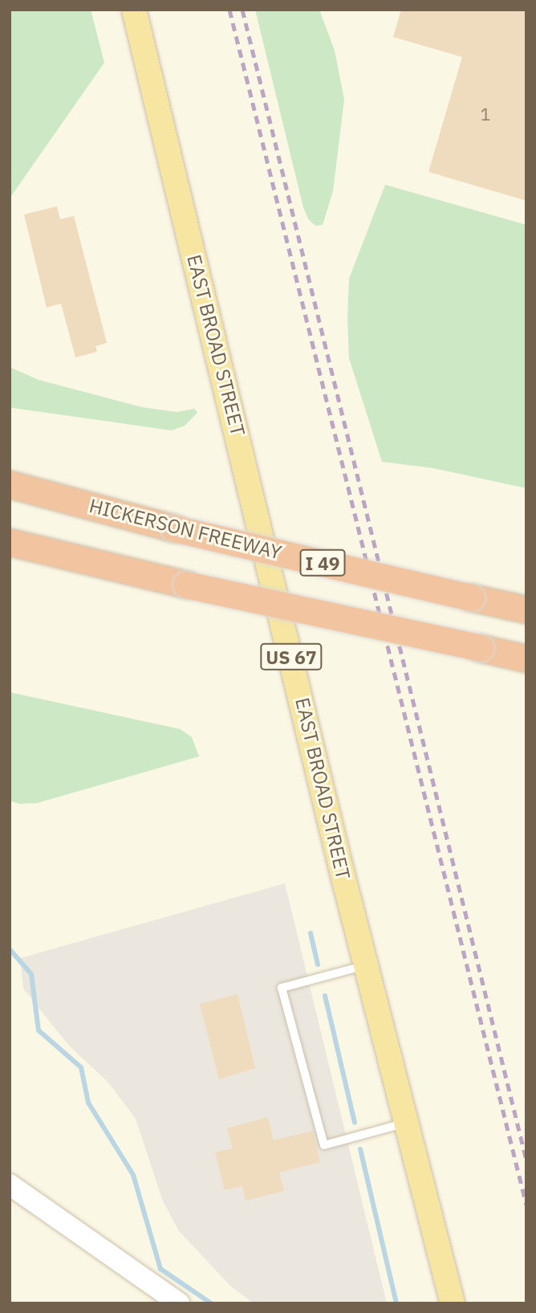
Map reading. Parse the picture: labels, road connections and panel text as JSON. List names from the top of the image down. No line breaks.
{"streets":{"highway":["HICKERSON FREEWAY","I 49"],"main road":["EAST BROAD STREET","US 67"]},"house_numbers":["1"]}
